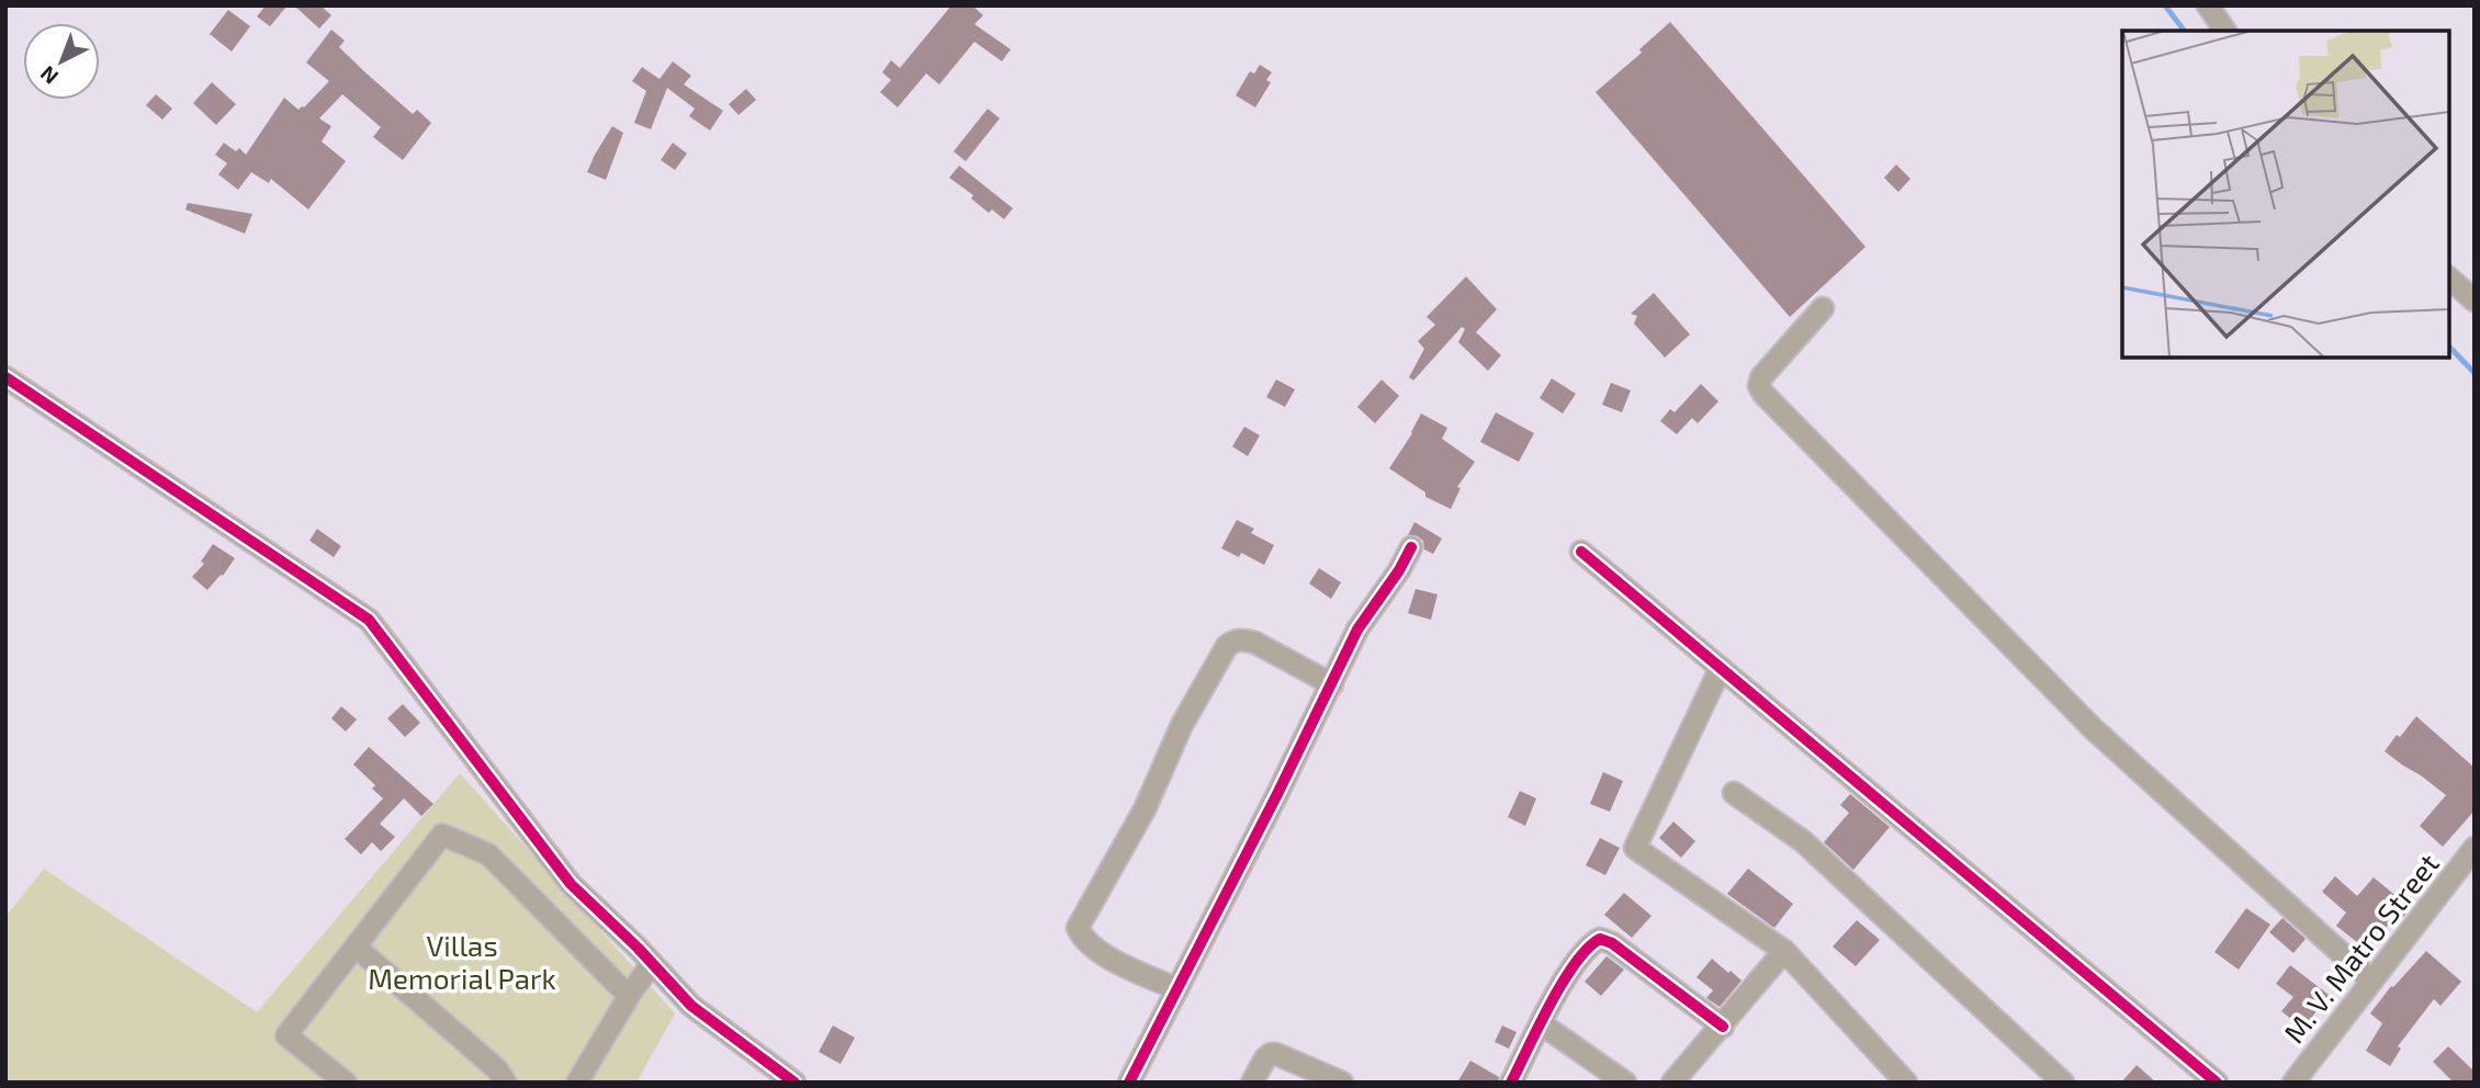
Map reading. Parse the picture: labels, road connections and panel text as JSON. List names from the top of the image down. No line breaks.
{"streets":{"street":["M. V. Matro Street"]},"parks":["Villas Memorial Park"],"north":"bottom left"}
